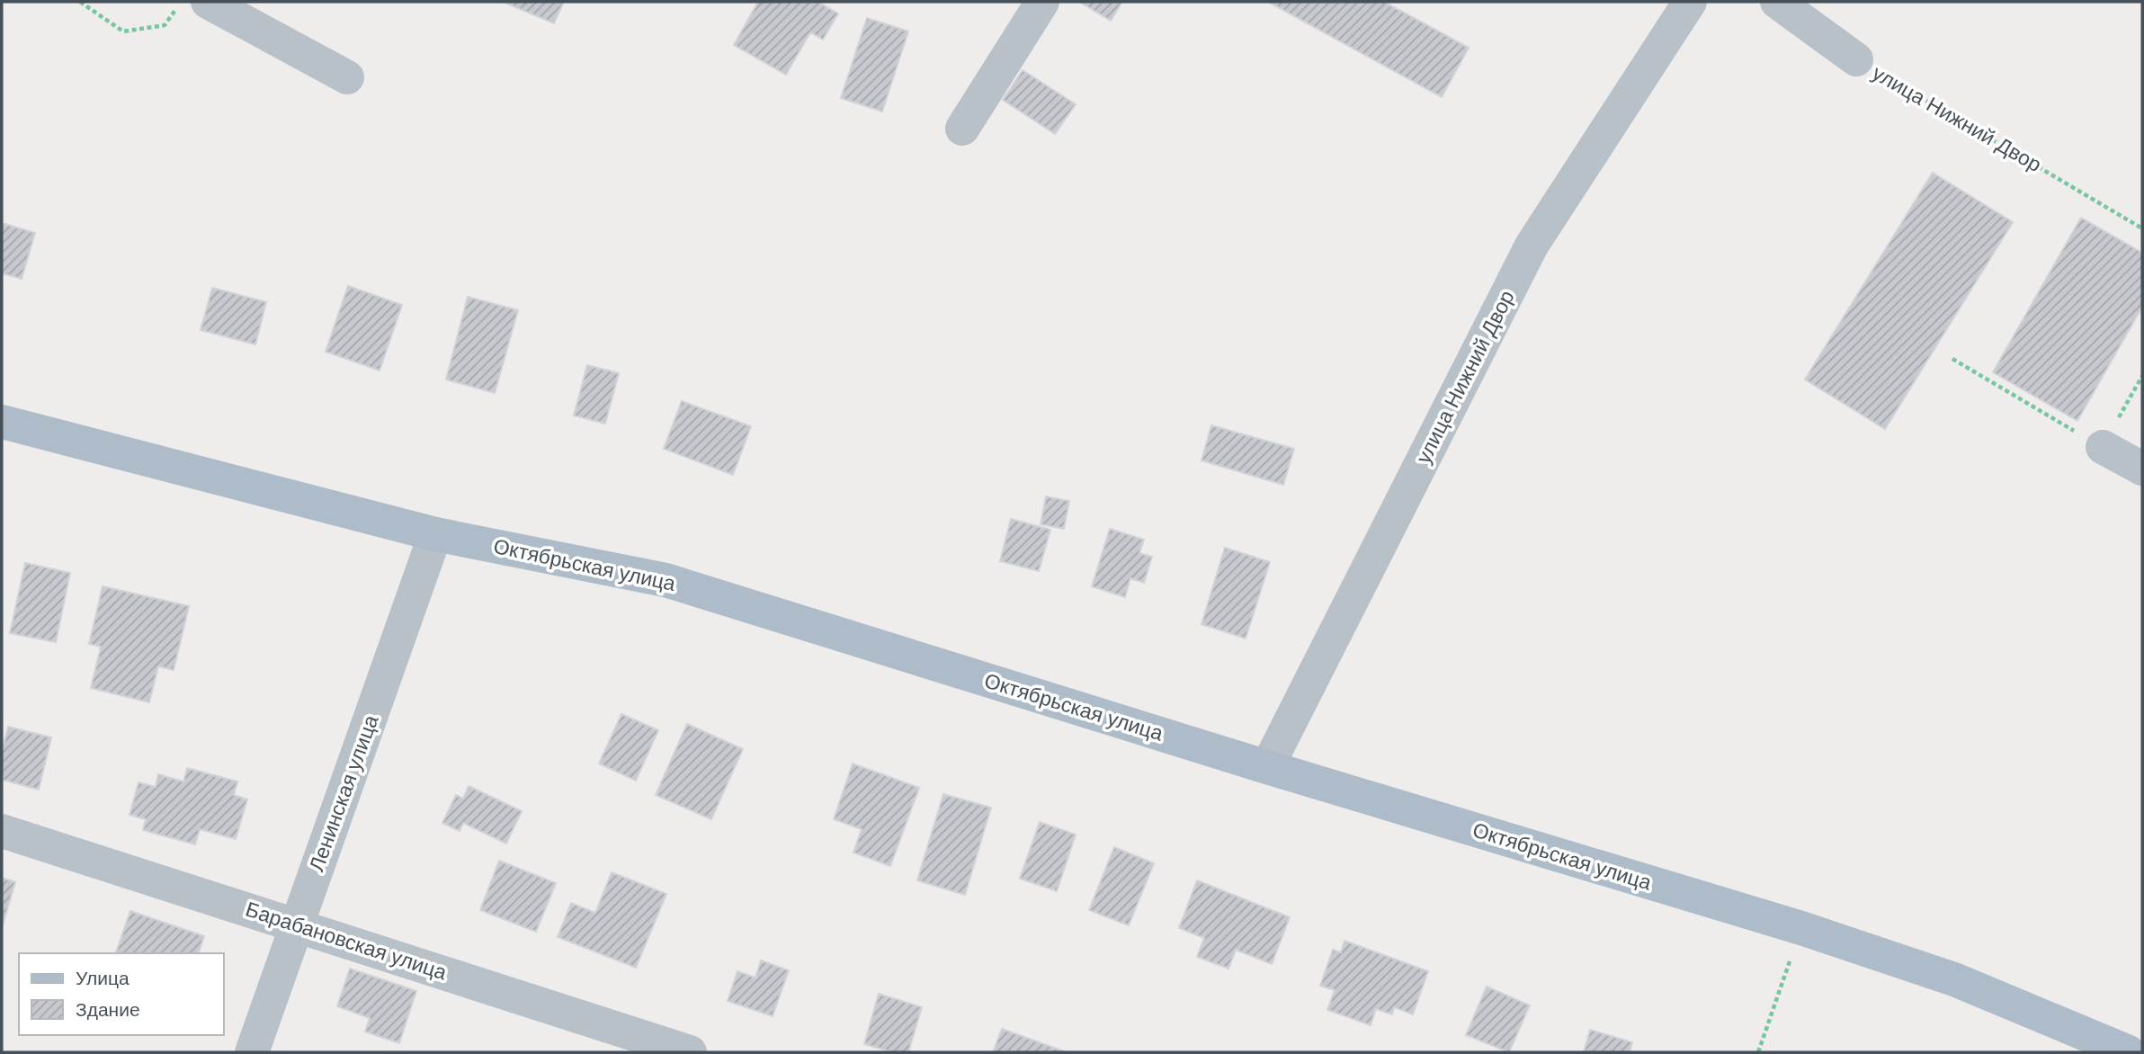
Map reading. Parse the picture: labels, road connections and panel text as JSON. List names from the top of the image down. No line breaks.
{"streets":{"main road":["Октябрьская улица"],"street":["улица Нижний Двор","Ленинская улица","Барабановская улица"]},"crossings":[["улица Нижний Двор","Октябрьская улица"],["Октябрьская улица","Ленинская улица"],["Ленинская улица","Барабановская улица"]],"legend":["Улица","Здание"]}
